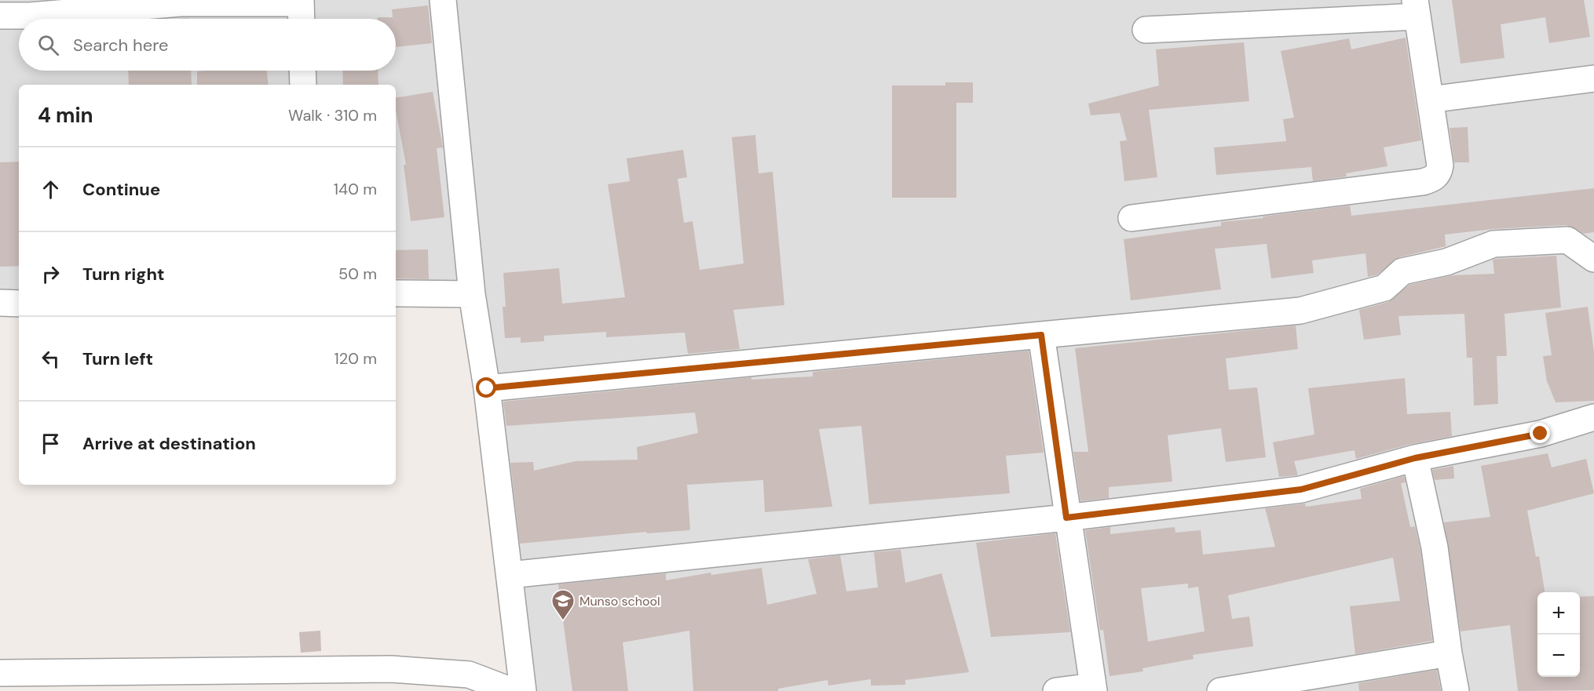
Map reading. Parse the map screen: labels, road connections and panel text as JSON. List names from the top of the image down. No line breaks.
{"places":{"school or university":["Munso school"]},"page":{"search":"Search here","heading":["4 min","Walk · 310 m"],"list":[["Continue","140 m"],["Turn right","50 m"],["Turn left","120 m"],"Arrive at destination"],"map_buttons":["+","−"]}}
